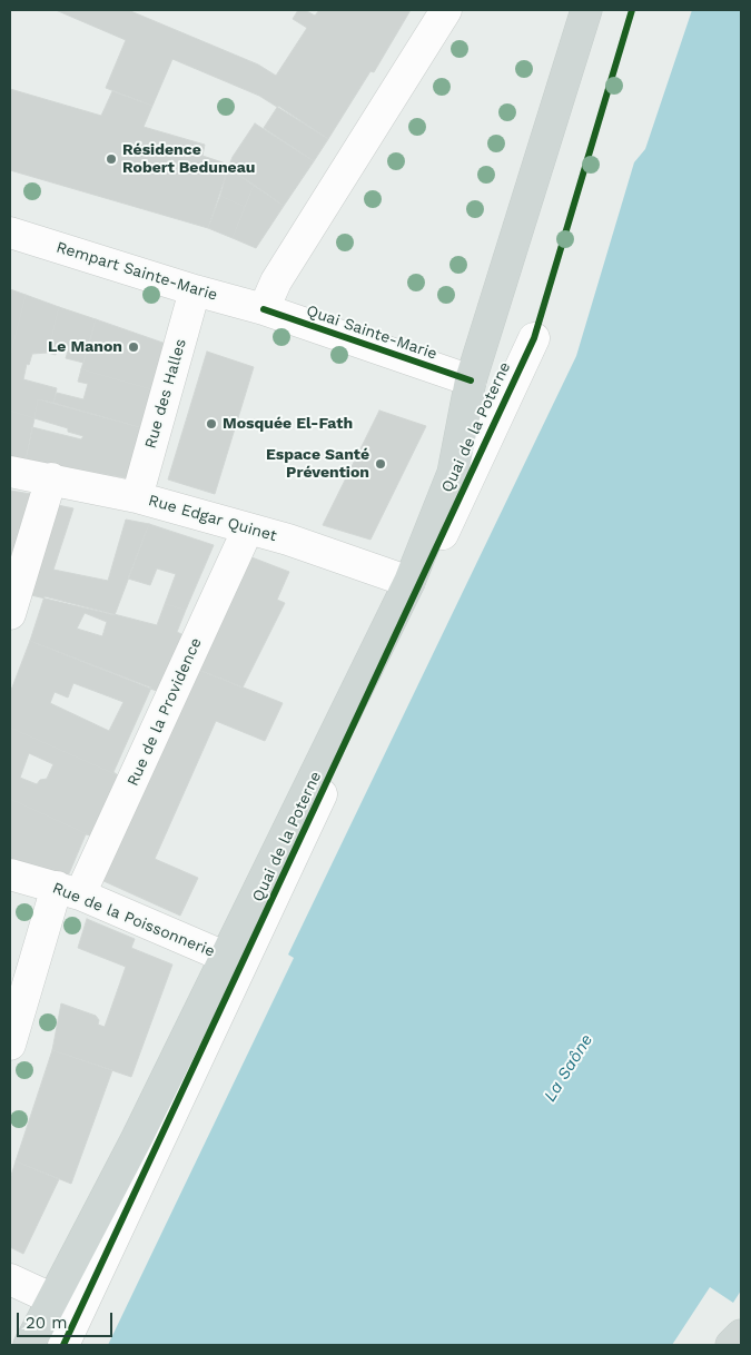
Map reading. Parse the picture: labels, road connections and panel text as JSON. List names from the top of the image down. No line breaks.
{"streets":{"main road":["Quai de la Poterne"],"street":["Rempart Sainte-Marie","Quai Sainte-Marie","Rue des Halles","Rue Edgar Quinet","Rue de la Providence","Rue de la Poissonnerie"]},"crossings":[["Rempart Sainte-Marie","Quai Sainte-Marie"],["Rempart Sainte-Marie","Rue des Halles"],["Quai Sainte-Marie","Quai de la Poterne"],["Rue des Halles","Rue Edgar Quinet"],["Quai de la Poterne","Rue Edgar Quinet"],["Quai de la Poterne","Rue de la Poissonnerie"],["Rue Edgar Quinet","Rue de la Providence"],["Rue de la Providence","Rue de la Poissonnerie"]],"water":["La Saône"],"places":["Résidence Robert Beduneau","Le Manon","Mosquée El-Fath","Espace Santé Prévention"],"scale_bar":"20 m"}
